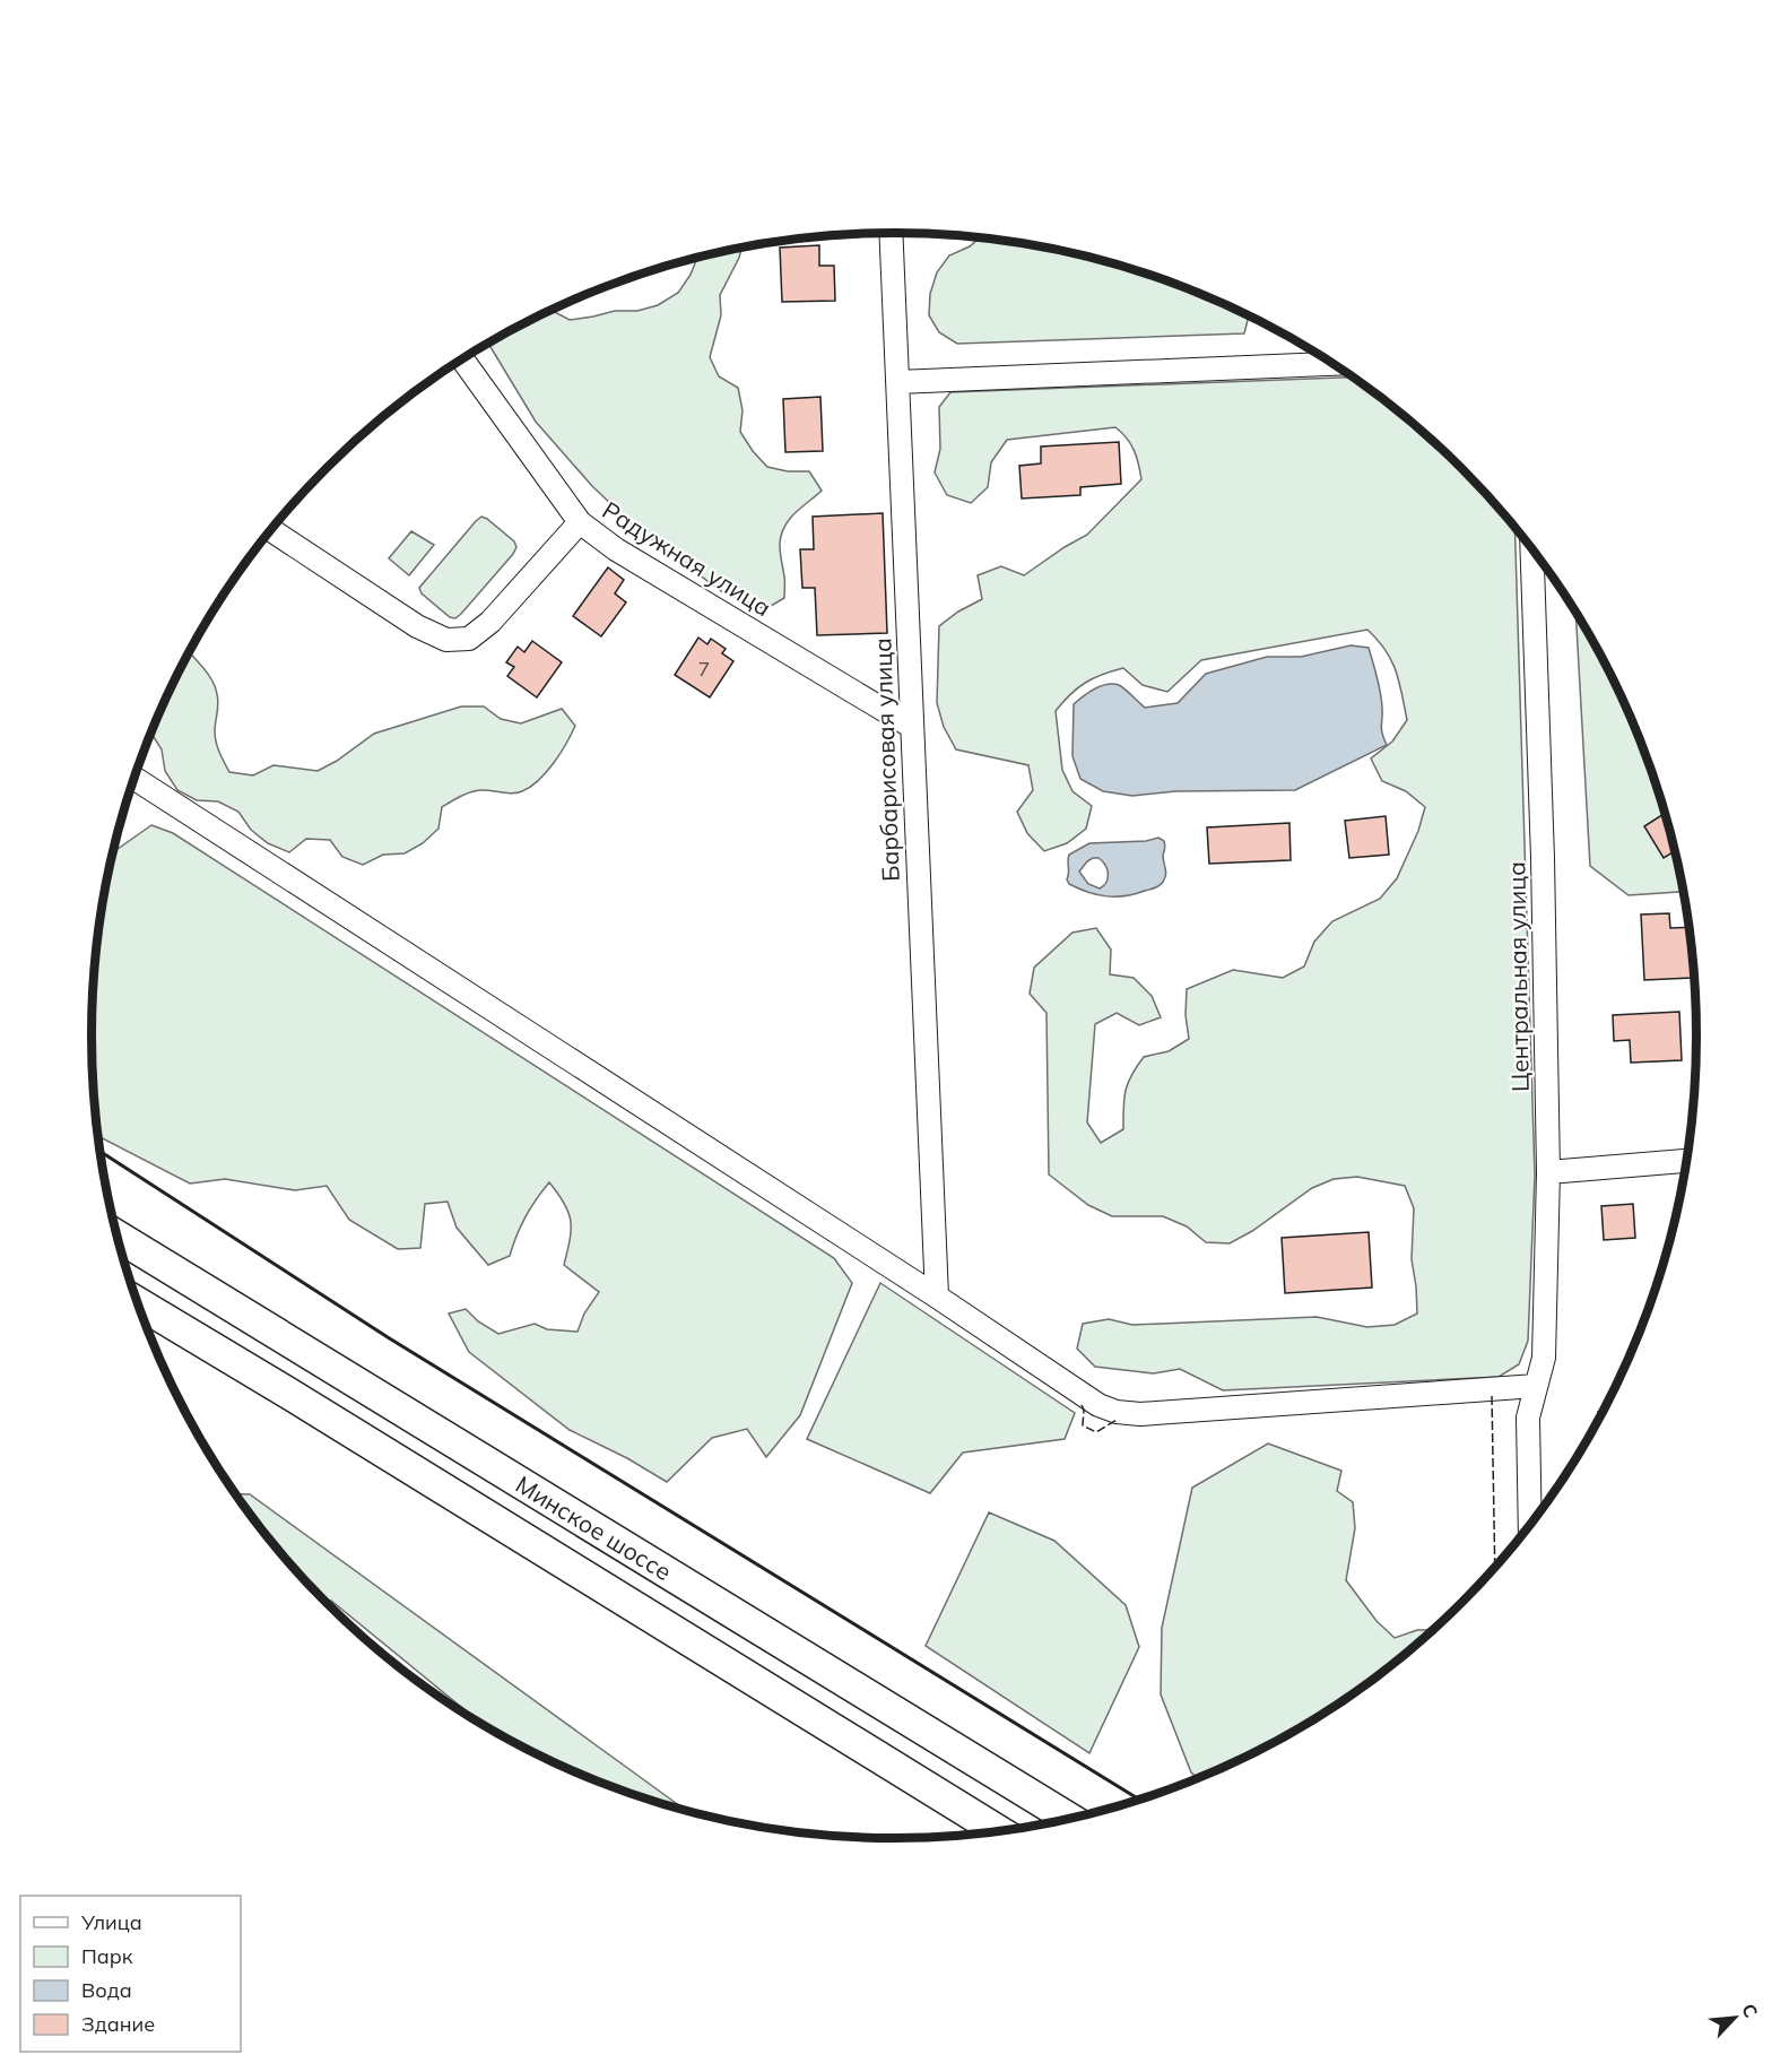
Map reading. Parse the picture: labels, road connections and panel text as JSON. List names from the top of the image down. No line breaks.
{"streets":{"highway":["Минское шоссе"],"street":["Радужная улица","Барбарисовая улица","Центральная улица"]},"crossings":[["Радужная улица","Барбарисовая улица"]],"house_numbers":["7"],"legend":["Улица","Парк","Вода","Здание"],"north":"top right"}
